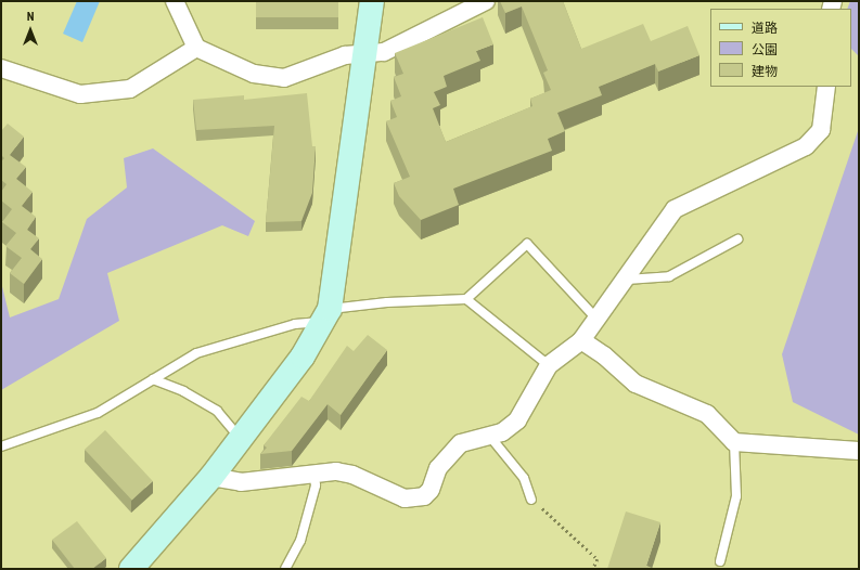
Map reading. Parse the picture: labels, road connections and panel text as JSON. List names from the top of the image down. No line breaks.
{"legend":["道路","公園","建物"],"north":"top"}
